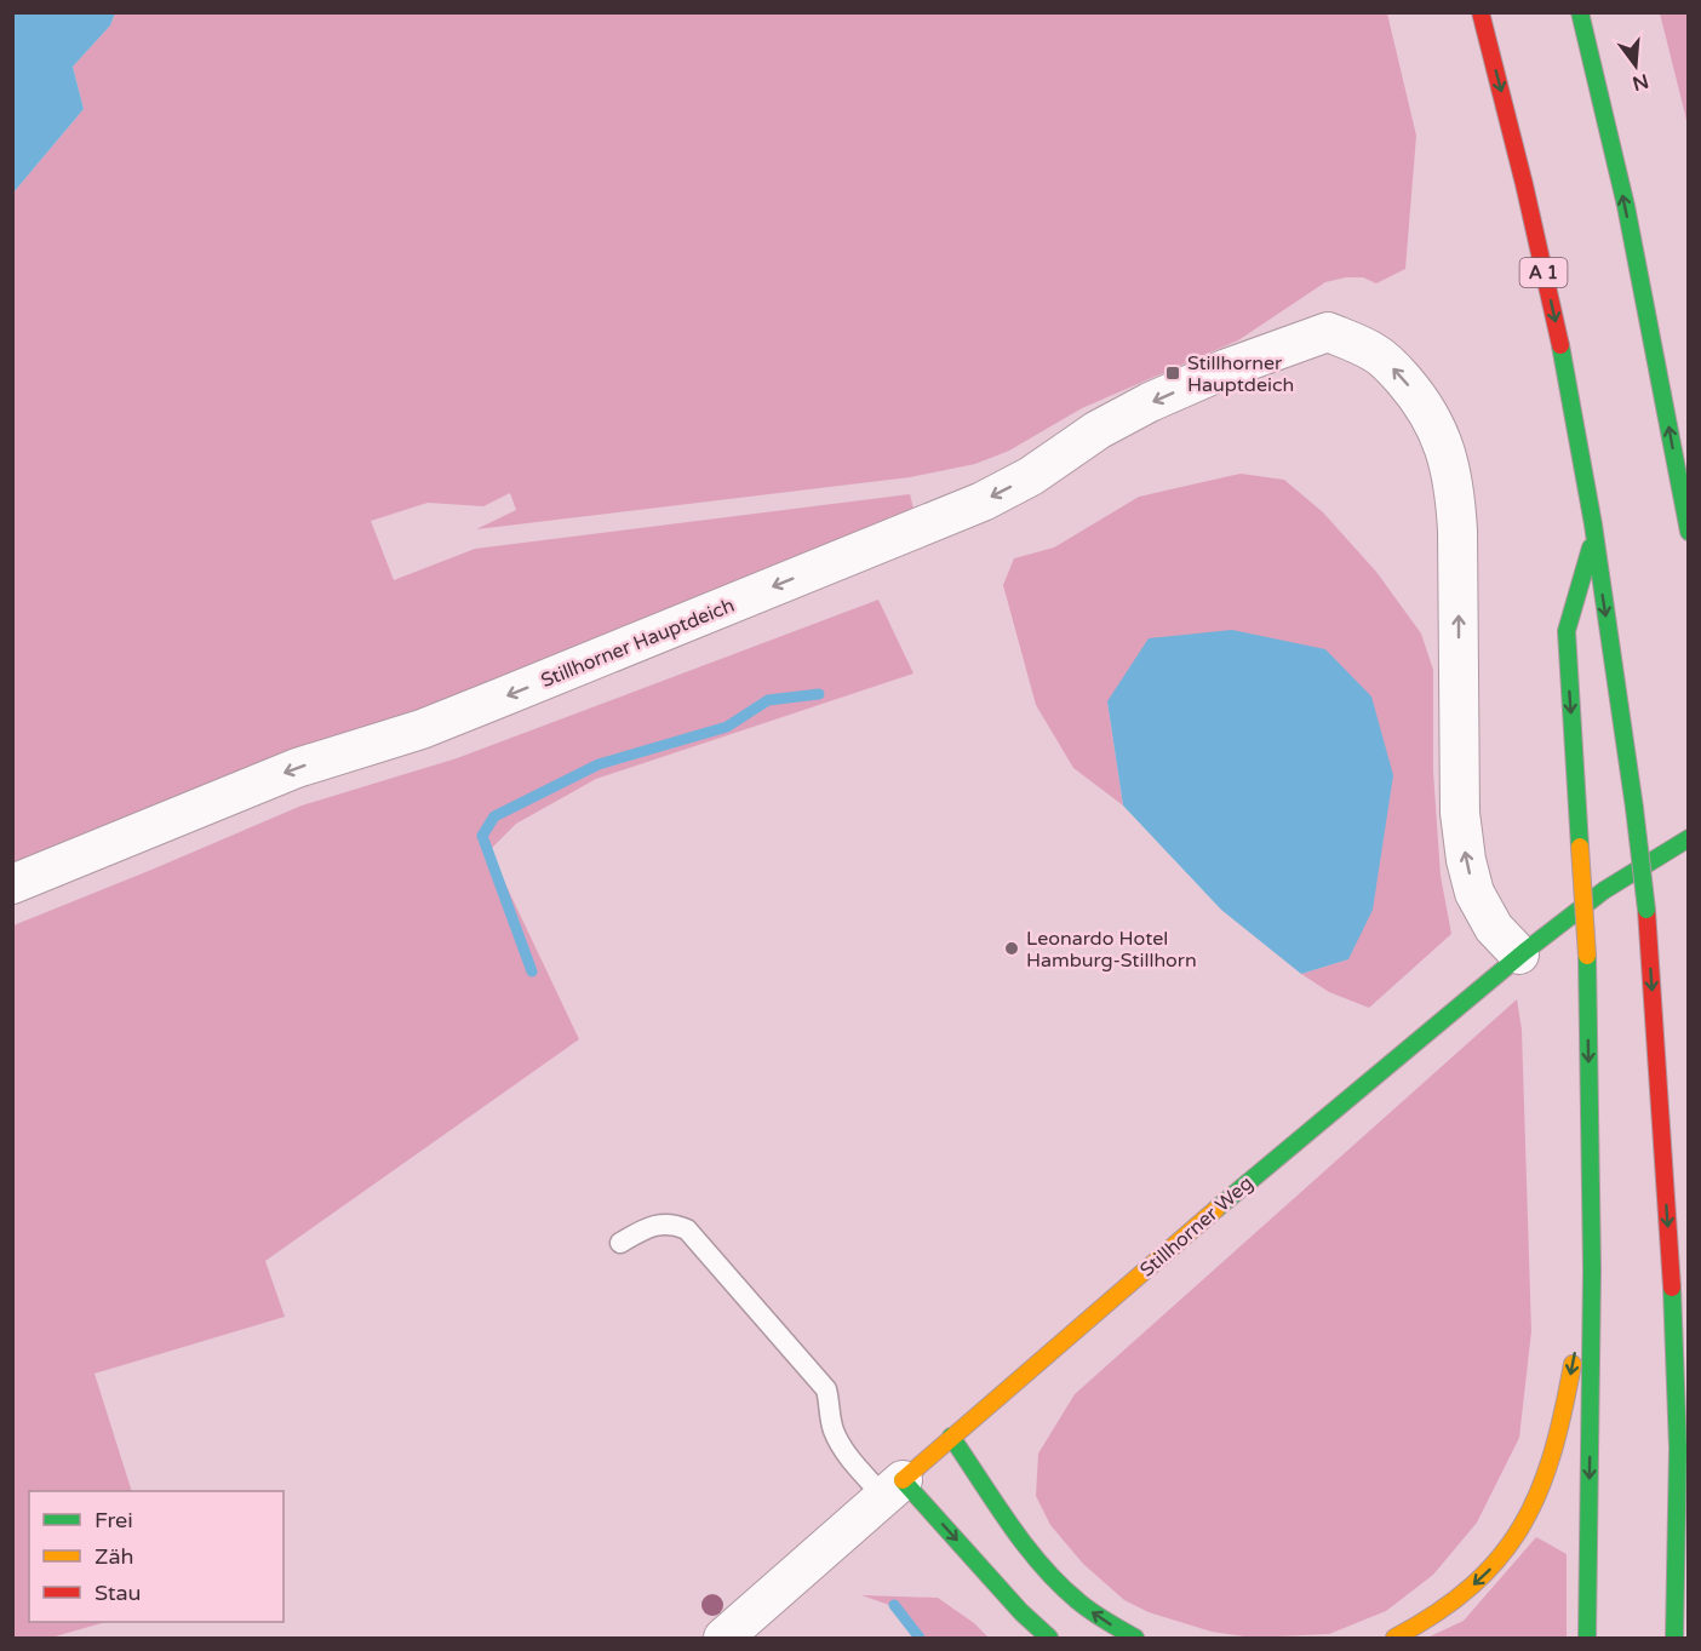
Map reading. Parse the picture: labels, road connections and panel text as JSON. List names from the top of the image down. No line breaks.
{"streets":{"main road":["A 1","Stillhorner Weg"],"street":["Stillhorner Hauptdeich"]},"crossings":[["Stillhorner Hauptdeich","Stillhorner Weg"]],"places":{"transit":["Stillhorner Hauptdeich"],"other":["Leonardo Hotel Hamburg-Stillhorn"]},"legend":["Frei","Zäh","Stau"],"north":"bottom"}
